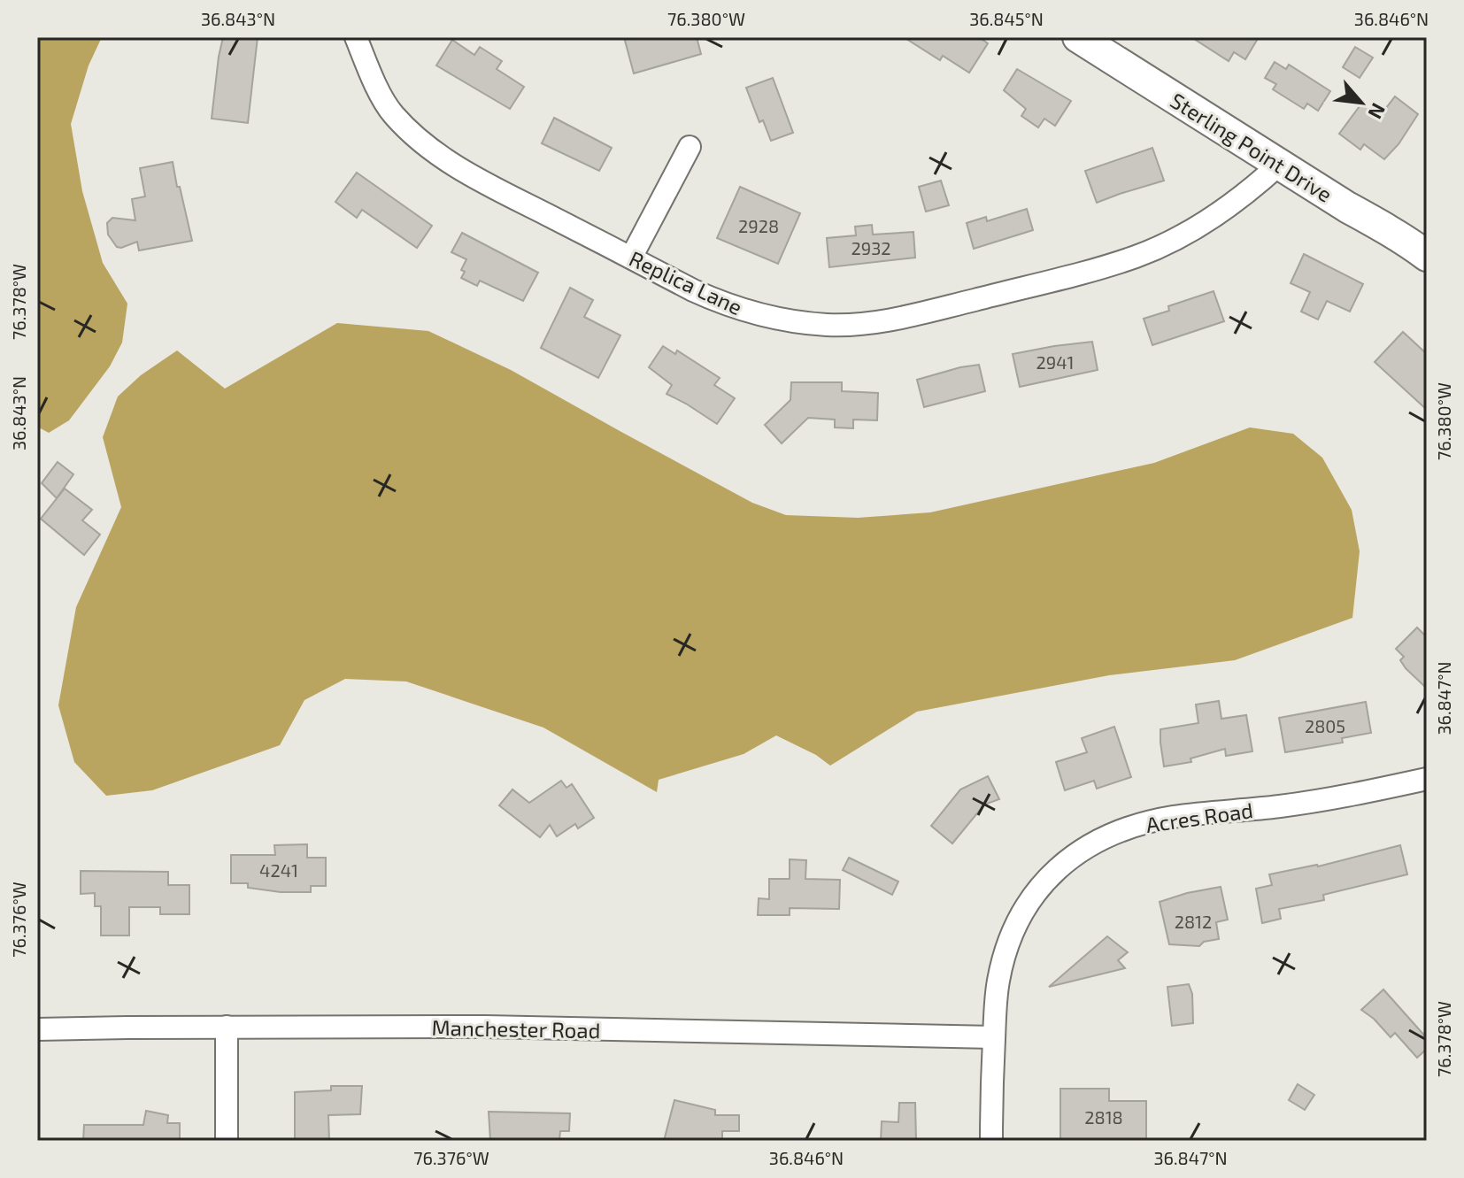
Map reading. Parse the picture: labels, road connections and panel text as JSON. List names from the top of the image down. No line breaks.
{"streets":{"street":["Sterling Point Drive","Replica Lane","Acres Road","Manchester Road"]},"crossings":[["Sterling Point Drive","Replica Lane"],["Acres Road","Manchester Road"]],"house_numbers":["2928","2932","2941","2805","4241","2812","2818"],"north":"bottom right","coordinates":["36.843°N","76.380°W","36.845°N","36.846°N","76.378°W","36.847°N","76.376°W"]}
